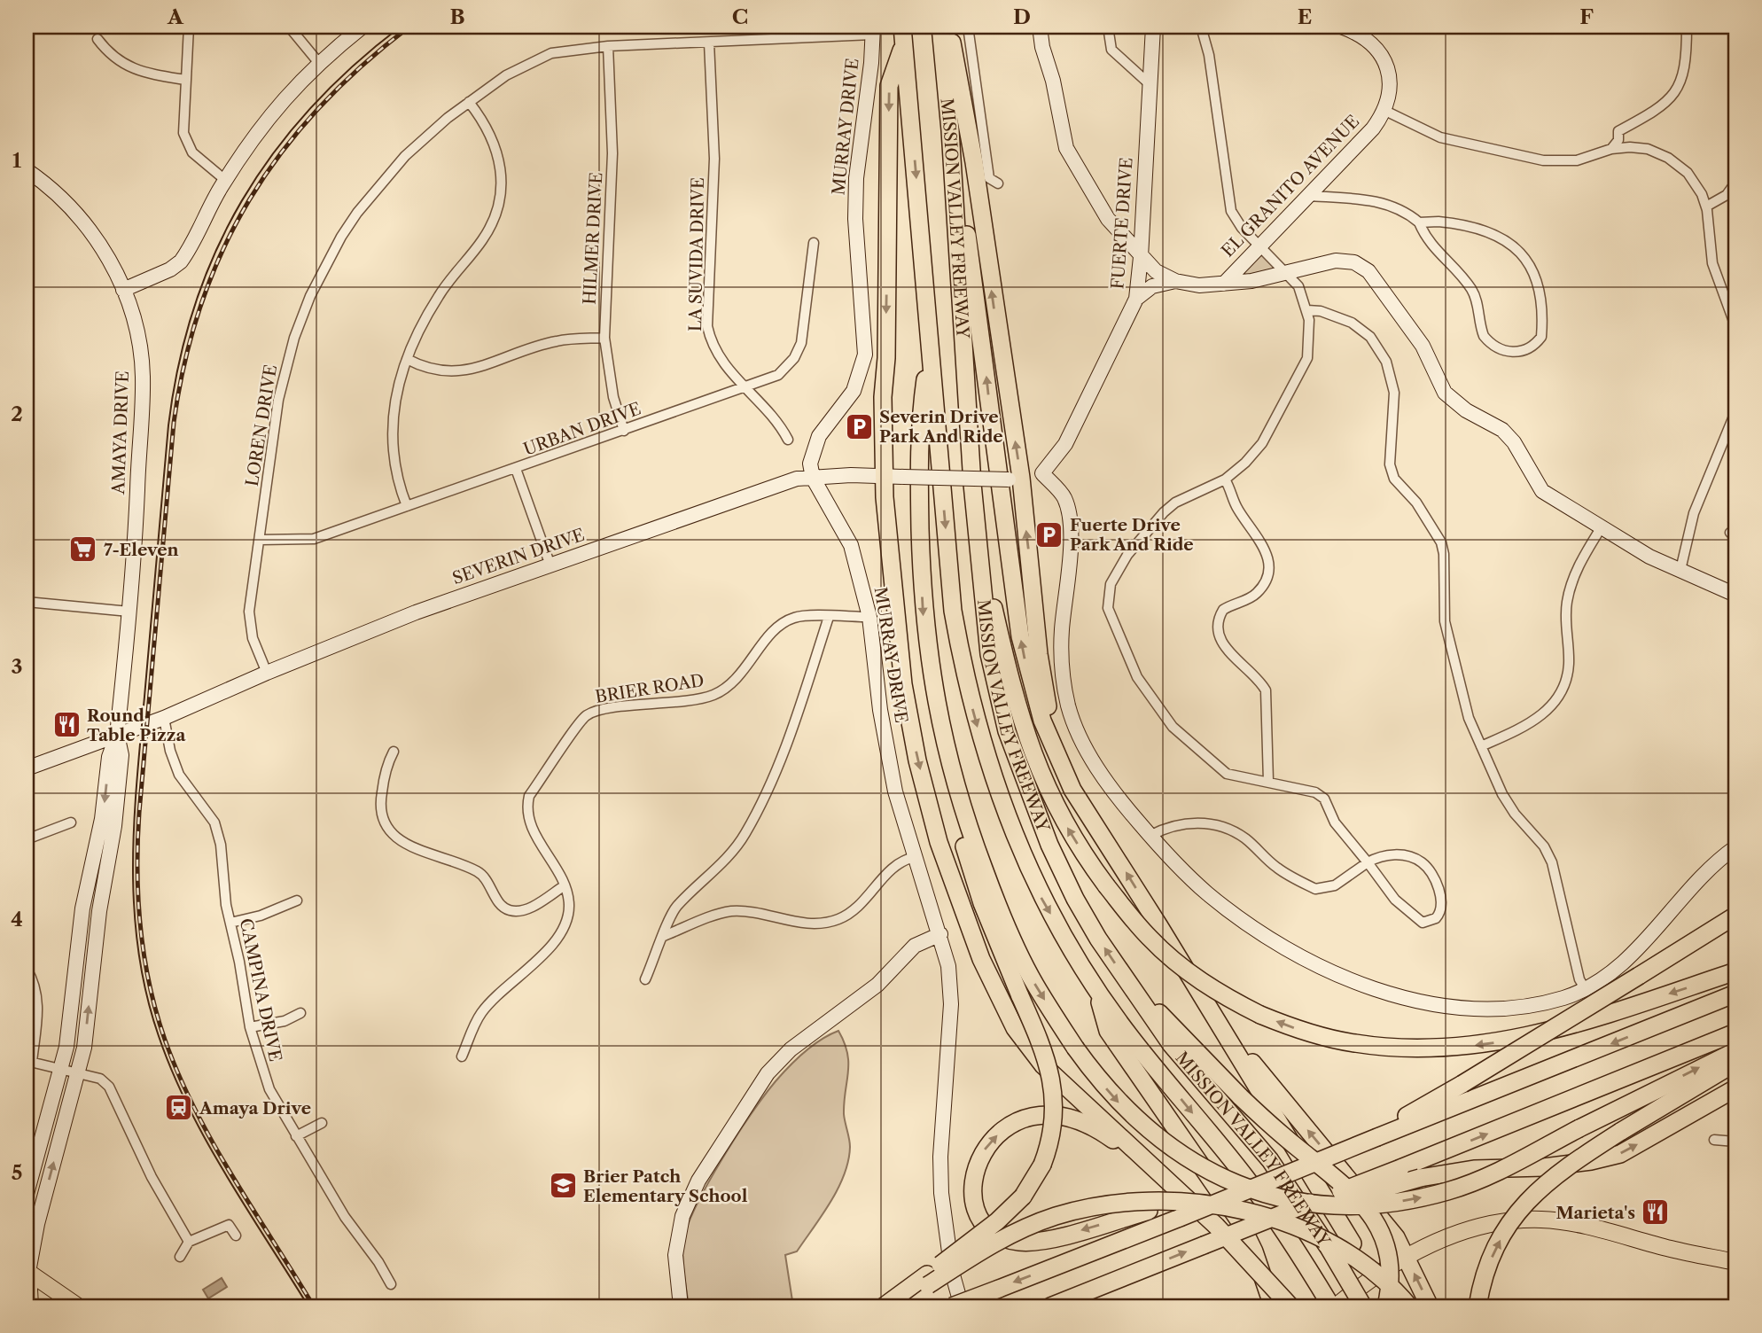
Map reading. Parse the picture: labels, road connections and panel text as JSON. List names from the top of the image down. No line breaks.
{"streets":{"highway":["MISSION VALLEY FREEWAY"],"main road":["MURRAY DRIVE","EL GRANITO AVENUE","FUERTE DRIVE","AMAYA DRIVE","SEVERIN DRIVE"],"street":["HILMER DRIVE","LA SUVIDA DRIVE","LOREN DRIVE","URBAN DRIVE","BRIER ROAD","CAMPINA DRIVE"]},"crossings":[["MURRAY DRIVE","LOREN DRIVE"],["MURRAY DRIVE","SEVERIN DRIVE"],["MURRAY DRIVE","BRIER ROAD"],["FUERTE DRIVE","SEVERIN DRIVE"],["HILMER DRIVE","LOREN DRIVE"],["HILMER DRIVE","URBAN DRIVE"],["LA SUVIDA DRIVE","LOREN DRIVE"],["LA SUVIDA DRIVE","URBAN DRIVE"],["LOREN DRIVE","URBAN DRIVE"],["LOREN DRIVE","SEVERIN DRIVE"],["AMAYA DRIVE","SEVERIN DRIVE"],["SEVERIN DRIVE","CAMPINA DRIVE"]],"places":{"parking":["Severin Drive Park And Ride","Fuerte Drive Park And Ride"],"supermarket":["7-Eleven"],"restaurant":["Round Table Pizza","Marieta's"],"station":["Amaya Drive"],"school or university":["Brier Patch Elementary School"]},"grid":{"columns":["A","B","C","D","E","F"],"rows":["1","2","3","4","5"]}}
